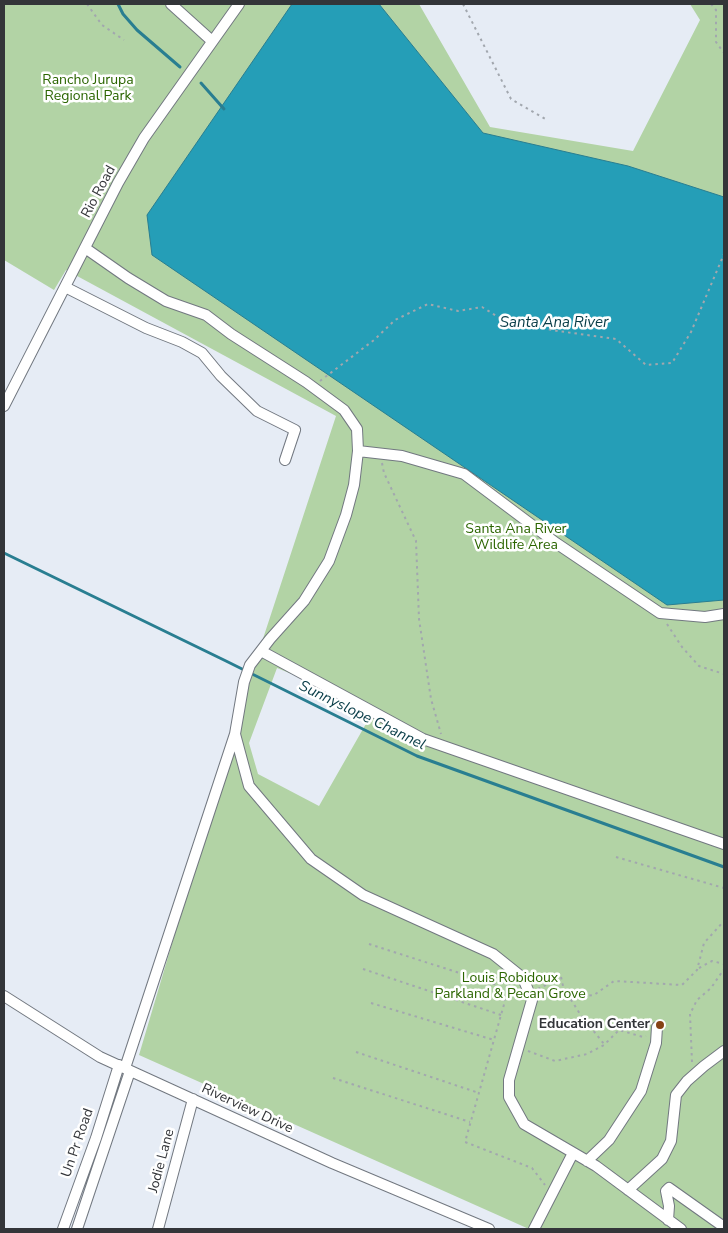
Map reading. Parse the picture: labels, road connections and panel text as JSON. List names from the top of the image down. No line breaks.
{"streets":{"street":["Rio Road","Riverview Drive","Un Pr Road","Jodie Lane"]},"crossings":[["Riverview Drive","Un Pr Road"],["Riverview Drive","Jodie Lane"]],"water":["Santa Ana River","Sunnyslope Channel"],"parks":["Rancho Jurupa Regional Park","Santa Ana River Wildlife Area","Louis Robidoux Parkland & Pecan Grove"],"places":["Education Center"]}
